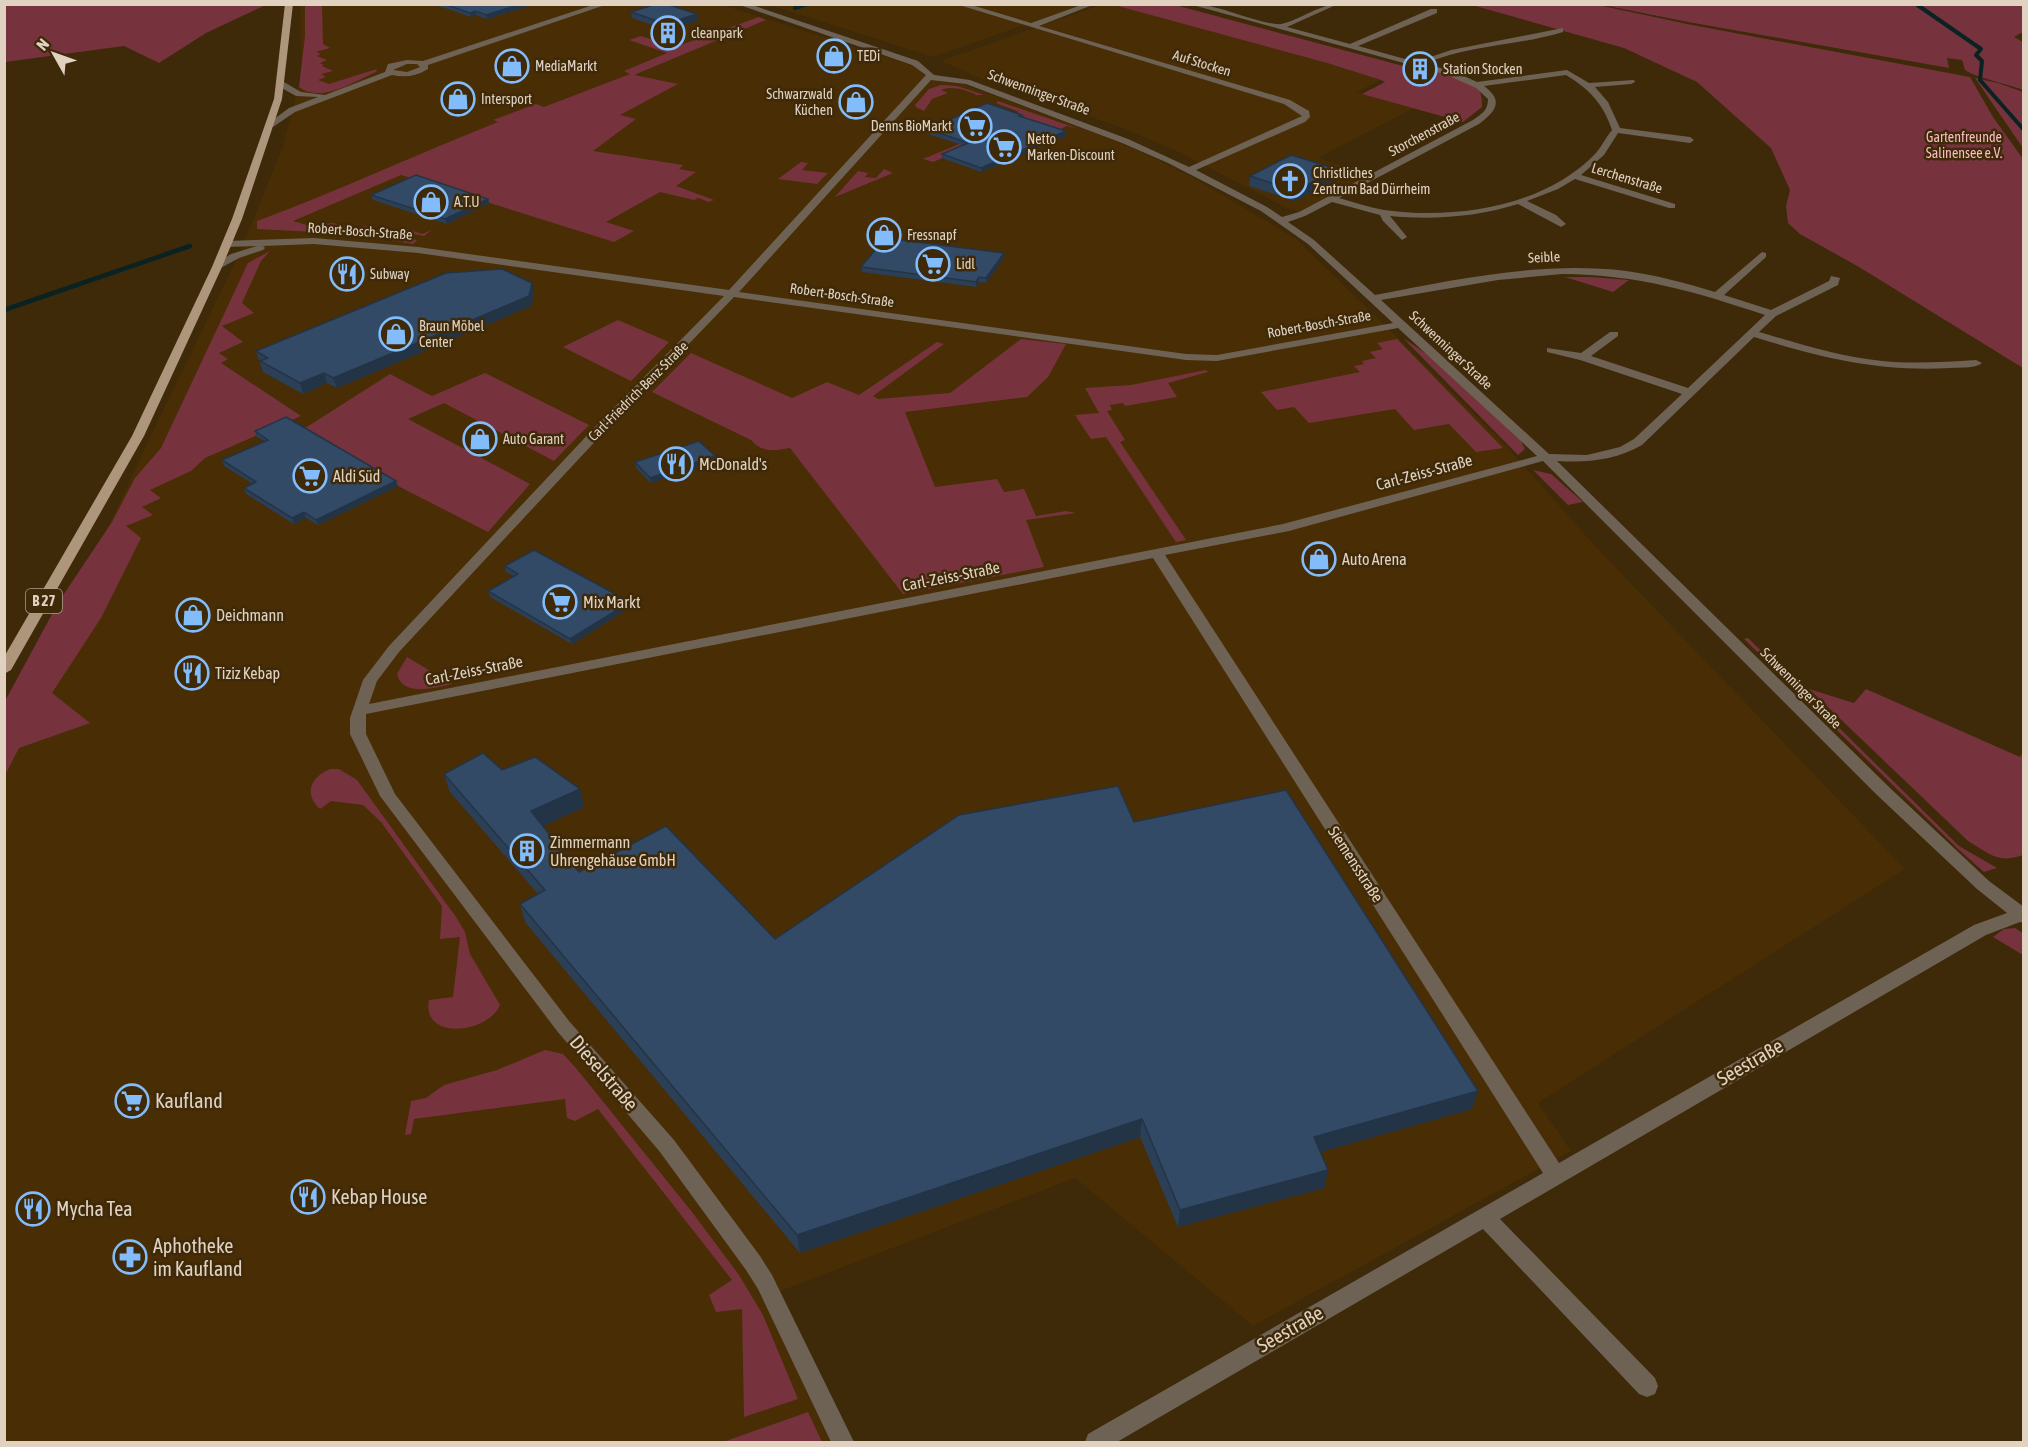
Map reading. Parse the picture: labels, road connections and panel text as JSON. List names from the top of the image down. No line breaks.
{"streets":{"main road":["B 27"],"street":["Auf Stocken","Schwenninger Straße","Storchenstraße","Lerchenstraße","Robert-Bosch-Straße","Seible","Carl-Friedrich-Benz-Straße","Carl-Zeiss-Straße","Siemensstraße","Seestraße","Dieselstraße"]},"crossings":[["Auf Stocken","Schwenninger Straße"],["Schwenninger Straße","Storchenstraße"],["Schwenninger Straße","Robert-Bosch-Straße"],["Schwenninger Straße","Seible"],["Schwenninger Straße","Carl-Friedrich-Benz-Straße"],["Schwenninger Straße","Carl-Zeiss-Straße"],["Schwenninger Straße","Seestraße"],["Storchenstraße","Lerchenstraße"],["Robert-Bosch-Straße","Carl-Friedrich-Benz-Straße"],["Robert-Bosch-Straße","B 27"],["Carl-Friedrich-Benz-Straße","Carl-Zeiss-Straße"],["Carl-Friedrich-Benz-Straße","Dieselstraße"],["Carl-Zeiss-Straße","Siemensstraße"],["Carl-Zeiss-Straße","Dieselstraße"],["Siemensstraße","Seestraße"]],"parks":["Gartenfreunde Salinensee e.V."],"places":{"building":["cleanpark","Station Stocken","Zimmermann Uhrengehäuse GmbH"],"shop":["TEDi","MediaMarkt","Intersport","Schwarzwald Küchen","A.T.U","Fressnapf","Braun Möbel Center","Auto Garant","Auto Arena","Deichmann"],"supermarket":["Denns BioMarkt","Netto Marken-Discount","Lidl","Aldi Süd","Mix Markt","Kaufland"],"church":["Christliches Zentrum Bad Dürrheim"],"restaurant":["Subway","McDonald's","Tiziz Kebap","Kebap House","Mycha Tea"],"pharmacy":["Aphotheke im Kaufland"]},"north":"top left"}
